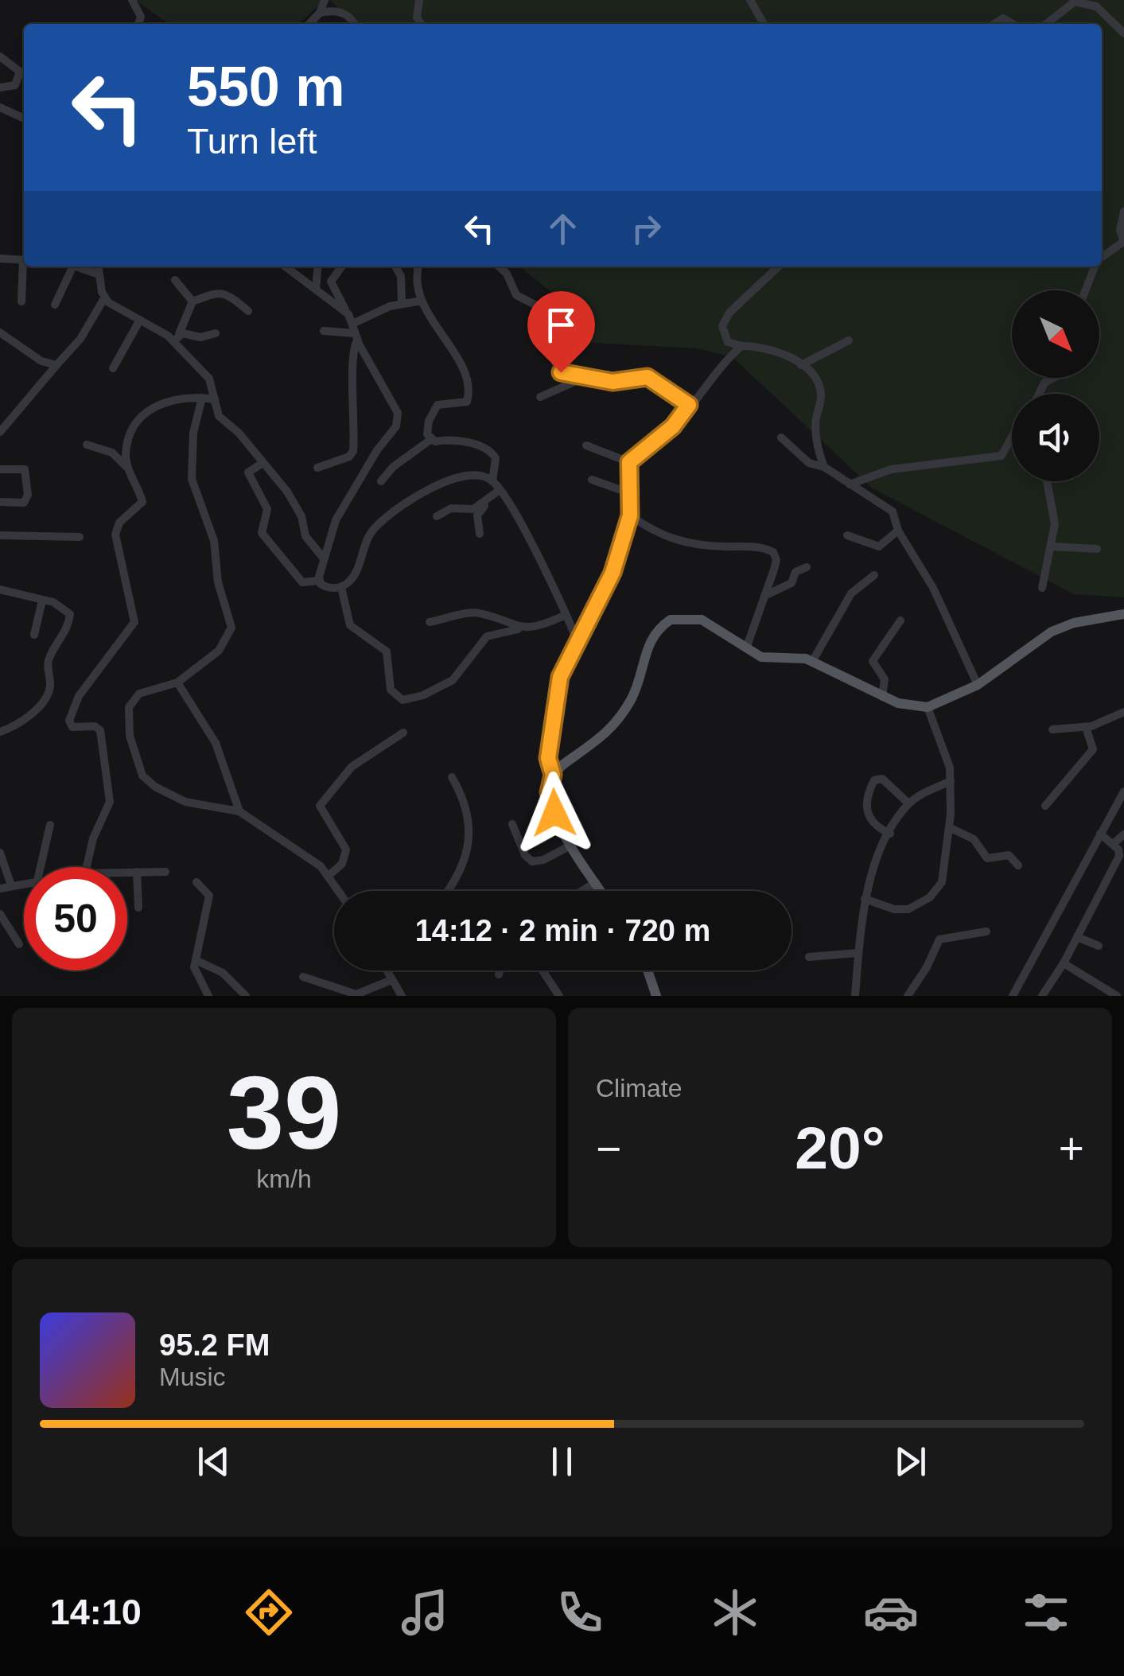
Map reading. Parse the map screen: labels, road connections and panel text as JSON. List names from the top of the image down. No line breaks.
{"north":"bottom right","page":{"turn":["550 m","Turn left"],"limit":"50","trip":"14:12 · 2 min · 720 m","tile":[["39","km/h"],"Climate"],"heat":["−","20°","+"],"song":["95.2 FM","Music"],"tabs":"14:10"}}
